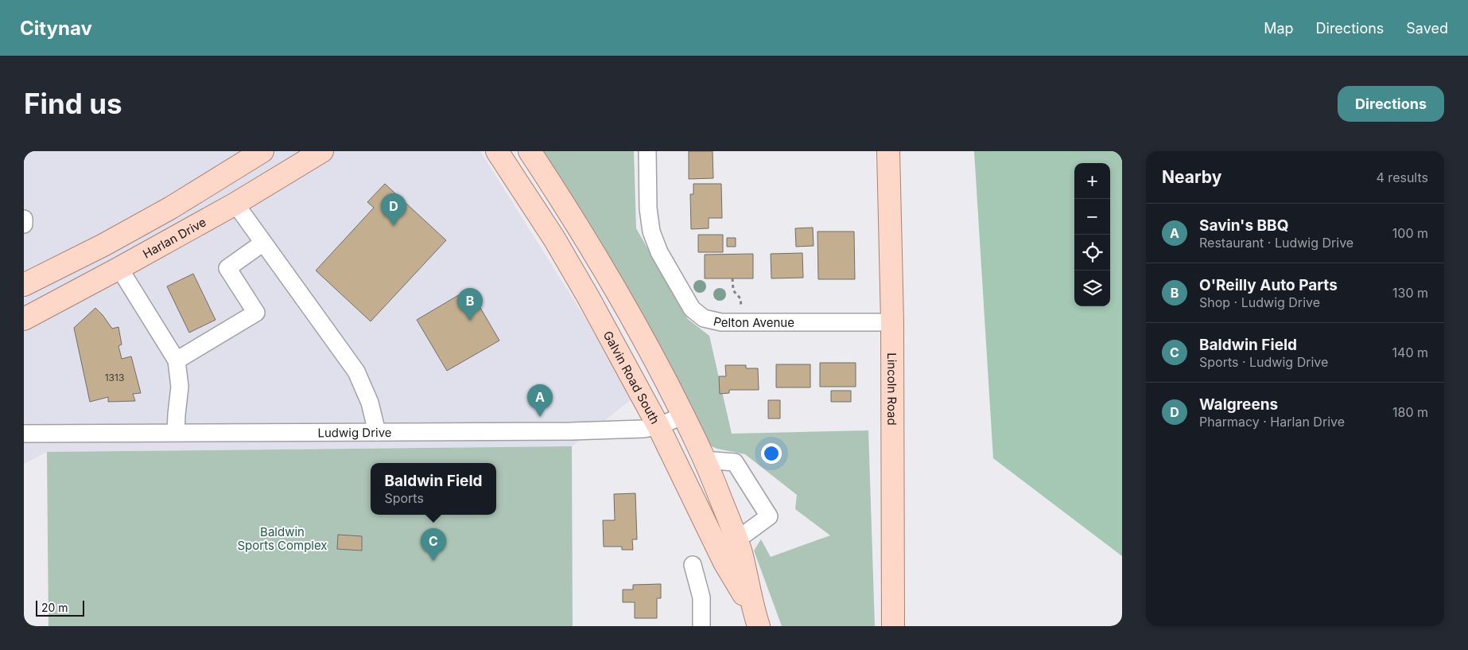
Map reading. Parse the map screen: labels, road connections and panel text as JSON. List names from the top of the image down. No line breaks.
{"streets":{"main road":["Harlan Drive","Galvin Road South","Lincoln Road"],"street":["Pelton Avenue","Ludwig Drive"]},"crossings":[["Pelton Avenue","Lincoln Road"],["Galvin Road South","Ludwig Drive"]],"parks":["Baldwin Sports Complex"],"house_numbers":["1313"],"scale_bar":"20 m","page":{"header":"Citynav","nav":["Map","Directions","Saved"],"buttons":"Directions","title":"Find us","heading":["Nearby","4 results"],"map_buttons":["+","−"],"pins":["D","B","A","C"],"list":[{"mark":"A","name":"Savin's BBQ","note":"Restaurant · Ludwig Drive","value":"100 m"},{"mark":"B","name":"O'Reilly Auto Parts","note":"Shop · Ludwig Drive","value":"130 m"},{"mark":"C","name":"Baldwin Field","note":"Sports · Ludwig Drive","value":"140 m"},{"mark":"D","name":"Walgreens","note":"Pharmacy · Harlan Drive","value":"180 m"}],"popup":["Baldwin Field","Sports"],"scale":"20 m"}}
